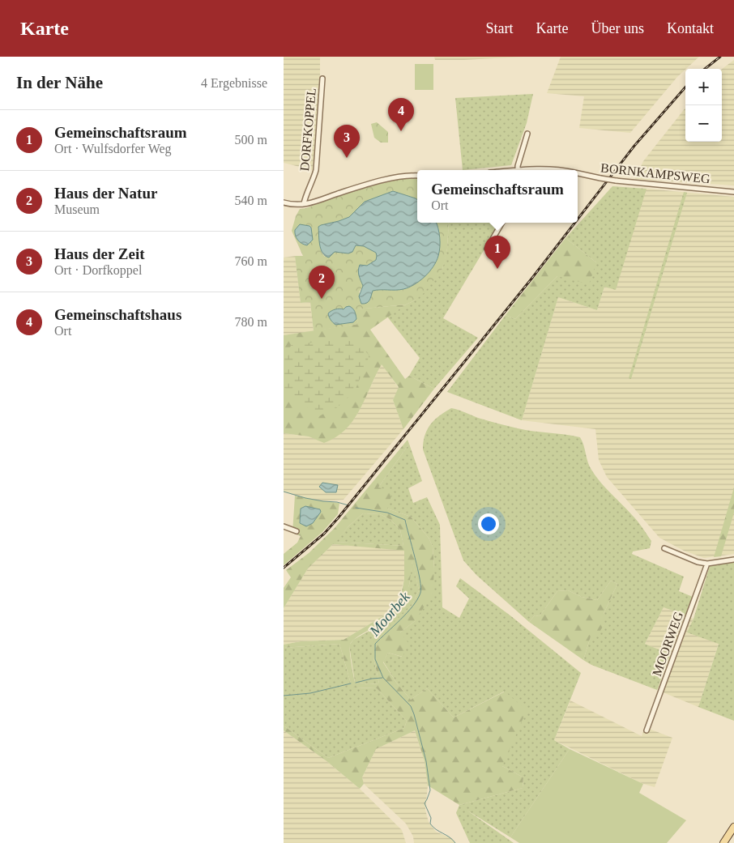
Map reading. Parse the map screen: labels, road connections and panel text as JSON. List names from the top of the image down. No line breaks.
{"streets":{"street":["DORFKOPPEL","BORNKAMPSWEG","MOORWEG"]},"water":["Moorbek"],"page":{"header":"Karte","nav":["Start","Karte","Über uns","Kontakt"],"heading":["In der Nähe","4 Ergebnisse"],"map_buttons":["+","−"],"pins":["4","3","1","2"],"list":[{"mark":"1","name":"Gemeinschaftsraum","note":"Ort · Wulfsdorfer Weg","value":"500 m"},{"mark":"2","name":"Haus der Natur","note":"Museum","value":"540 m"},{"mark":"3","name":"Haus der Zeit","note":"Ort · Dorfkoppel","value":"760 m"},{"mark":"4","name":"Gemeinschaftshaus","note":"Ort","value":"780 m"}],"popup":["Gemeinschaftsraum","Ort"]}}
